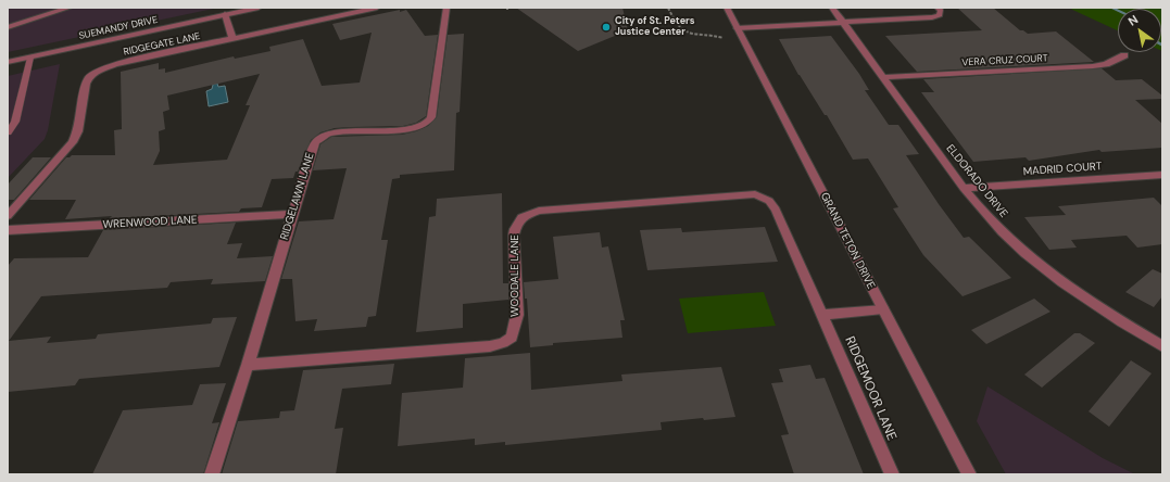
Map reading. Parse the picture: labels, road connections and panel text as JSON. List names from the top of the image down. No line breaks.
{"streets":{"street":["SUEMANDY DRIVE","RIDGEGATE LANE","VERA CRUZ COURT","MADRID COURT","ELDORADO DRIVE","RIDGELAWN LANE","WRENWOOD LANE","GRAND TETON DRIVE","WOODALE LANE","RIDGEMOOR LANE"]},"crossings":[["VERA CRUZ COURT","ELDORADO DRIVE"],["MADRID COURT","ELDORADO DRIVE"],["RIDGELAWN LANE","WRENWOOD LANE"],["RIDGELAWN LANE","WOODALE LANE"],["WOODALE LANE","RIDGEMOOR LANE"]],"places":["City of St. Peters Justice Center"],"north":"top left"}
